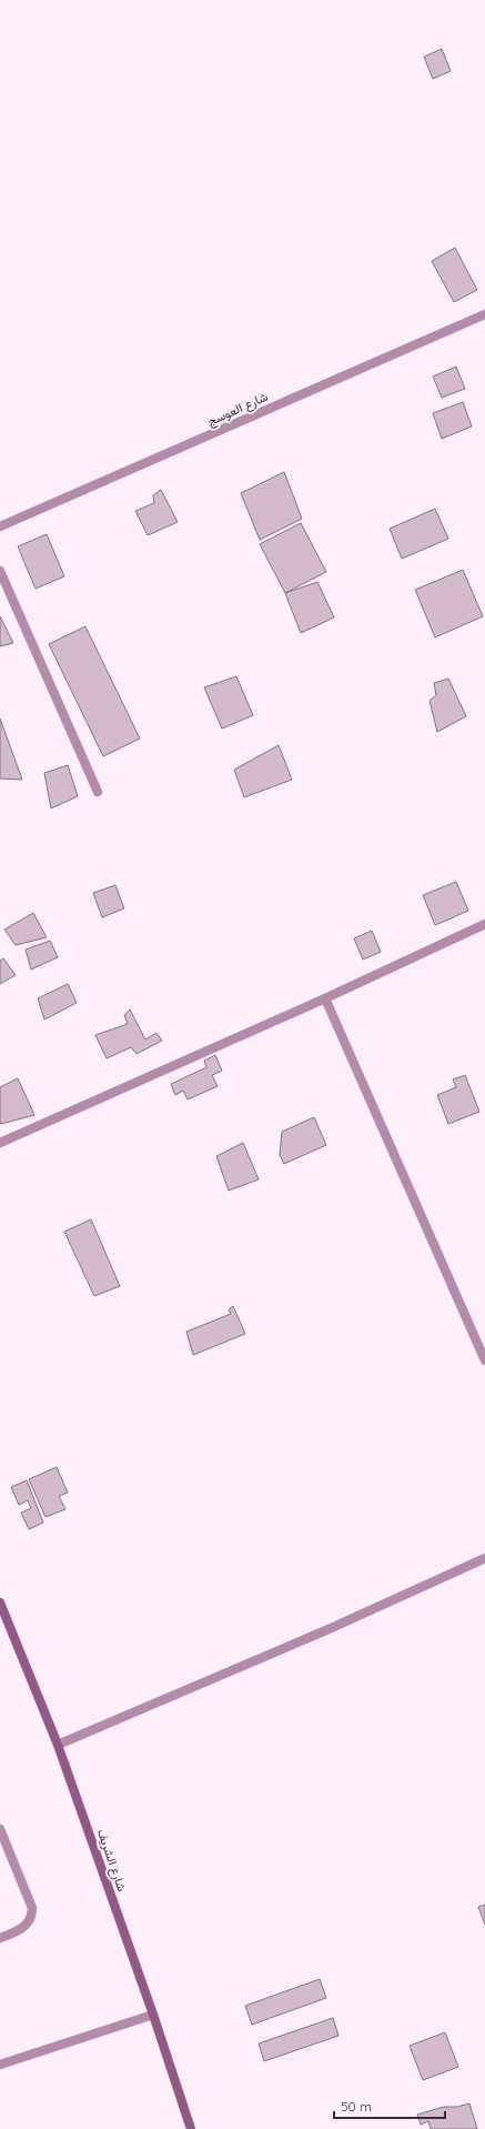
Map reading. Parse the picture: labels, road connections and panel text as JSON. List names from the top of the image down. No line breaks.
{"streets":{"main road":["شارع الشريف"],"street":["شارع العوسج"]},"scale_bar":"50 m"}
